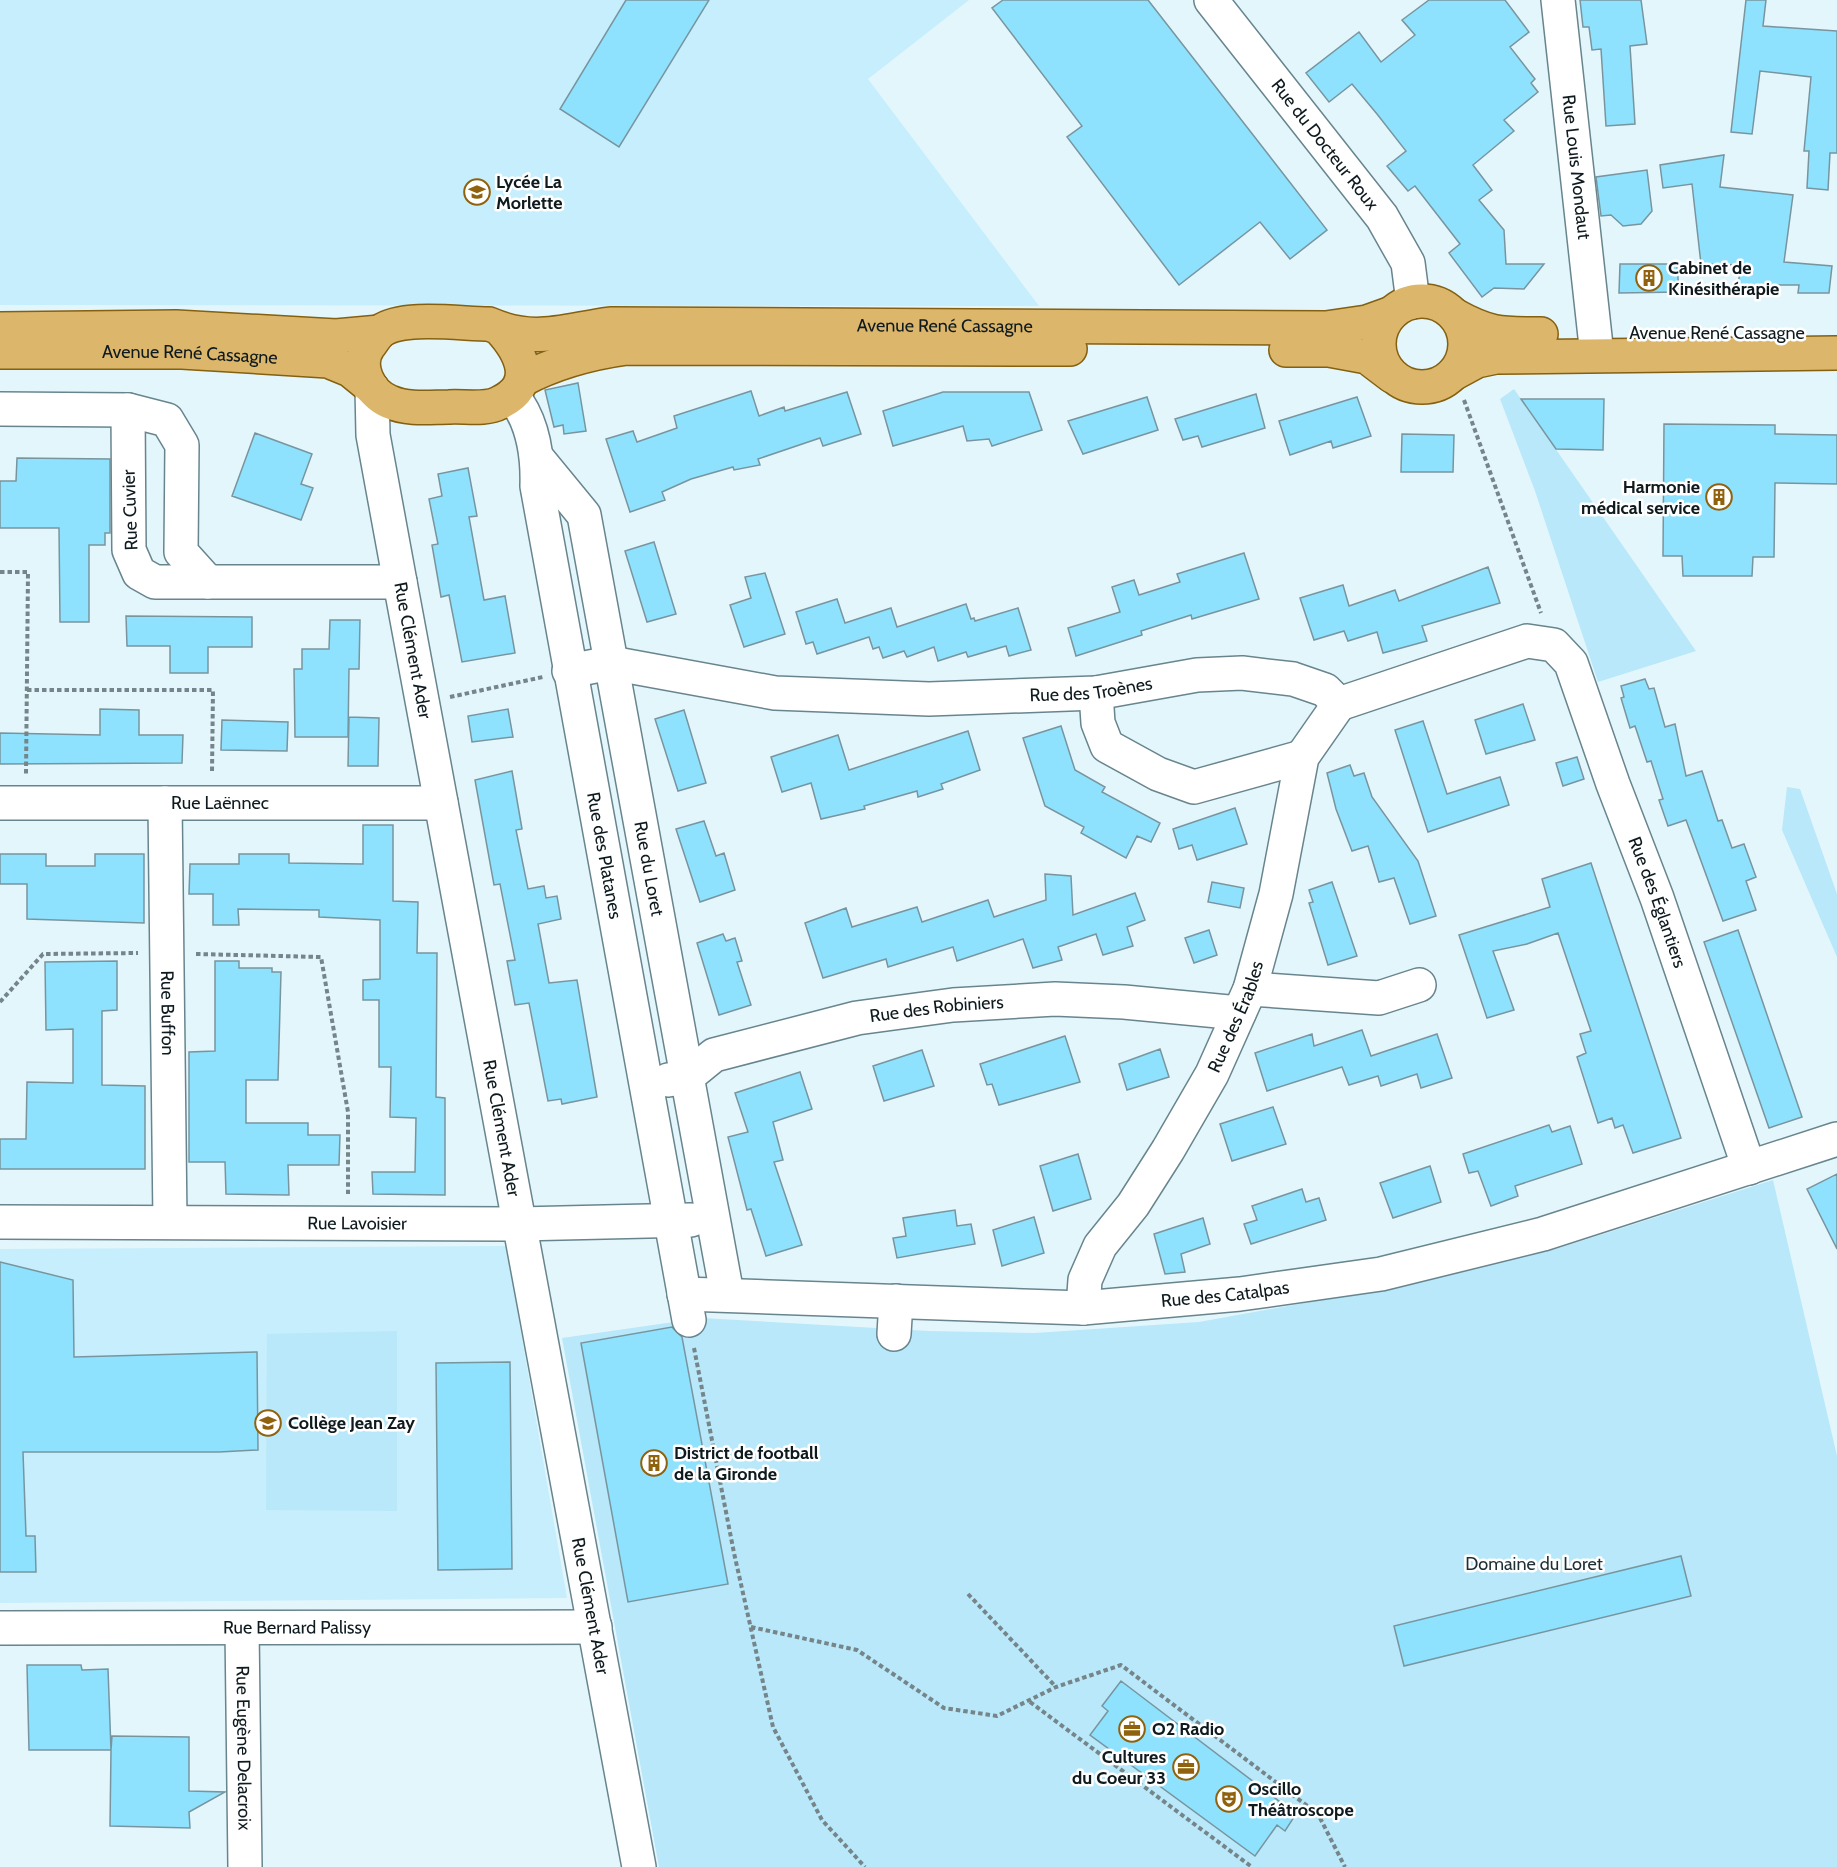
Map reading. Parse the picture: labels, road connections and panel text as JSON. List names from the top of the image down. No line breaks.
{"streets":{"main road":["Avenue René Cassagne"],"street":["Rue du Docteur Roux","Rue Louis Mondaut","Rue Cuvier","Rue Clément Ader","Rue des Troènes","Rue Laënnec","Rue des Platanes","Rue du Loret","Rue des Églantiers","Rue des Robiniers","Rue Buffon","Rue des Érables","Rue Lavoisier","Rue des Catalpas","Rue Bernard Palissy","Rue Eugène Delacroix"]},"crossings":[["Rue du Docteur Roux","Avenue René Cassagne"],["Rue Louis Mondaut","Avenue René Cassagne"],["Avenue René Cassagne","Rue Clément Ader"],["Avenue René Cassagne","Rue des Platanes"],["Rue Cuvier","Rue Clément Ader"],["Rue Clément Ader","Rue Laënnec"],["Rue Clément Ader","Rue Lavoisier"],["Rue Clément Ader","Rue Bernard Palissy"],["Rue des Troènes","Rue du Loret"],["Rue des Troènes","Rue des Érables"],["Rue Laënnec","Rue Buffon"],["Rue des Platanes","Rue du Loret"],["Rue des Platanes","Rue des Robiniers"],["Rue des Platanes","Rue Lavoisier"],["Rue des Platanes","Rue des Catalpas"],["Rue du Loret","Rue des Robiniers"],["Rue du Loret","Rue Lavoisier"],["Rue du Loret","Rue des Catalpas"],["Rue des Églantiers","Rue des Catalpas"],["Rue des Robiniers","Rue des Érables"],["Rue Buffon","Rue Lavoisier"],["Rue des Érables","Rue des Catalpas"],["Rue Bernard Palissy","Rue Eugène Delacroix"]],"parks":["Domaine du Loret"],"places":{"school or university":["Lycée La Morlette","Collège Jean Zay"],"building":["Cabinet de Kinésithérapie","Harmonie médical service","District de football de la Gironde"],"office":["O2 Radio","Cultures du Coeur 33"],"theatre":["Oscillo Théâtroscope"]}}
